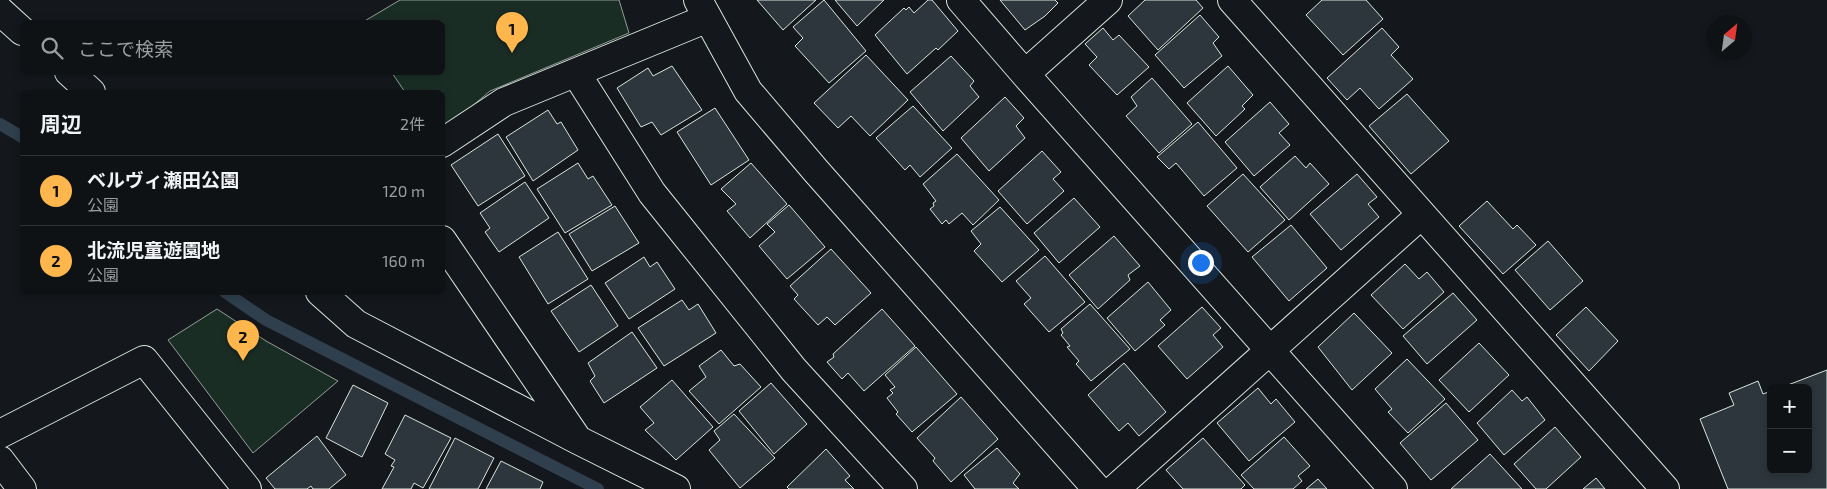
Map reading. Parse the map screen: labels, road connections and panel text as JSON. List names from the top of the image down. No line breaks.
{"north":"top right","page":{"pins":["1","2"],"search":"ここで検索","heading":["周辺","2件"],"list":[{"mark":"1","name":"ベルヴィ瀬田公園","note":"公園","value":"120 m"},{"mark":"2","name":"北流児童遊園地","note":"公園","value":"160 m"}],"map_buttons":["+","−"]}}
